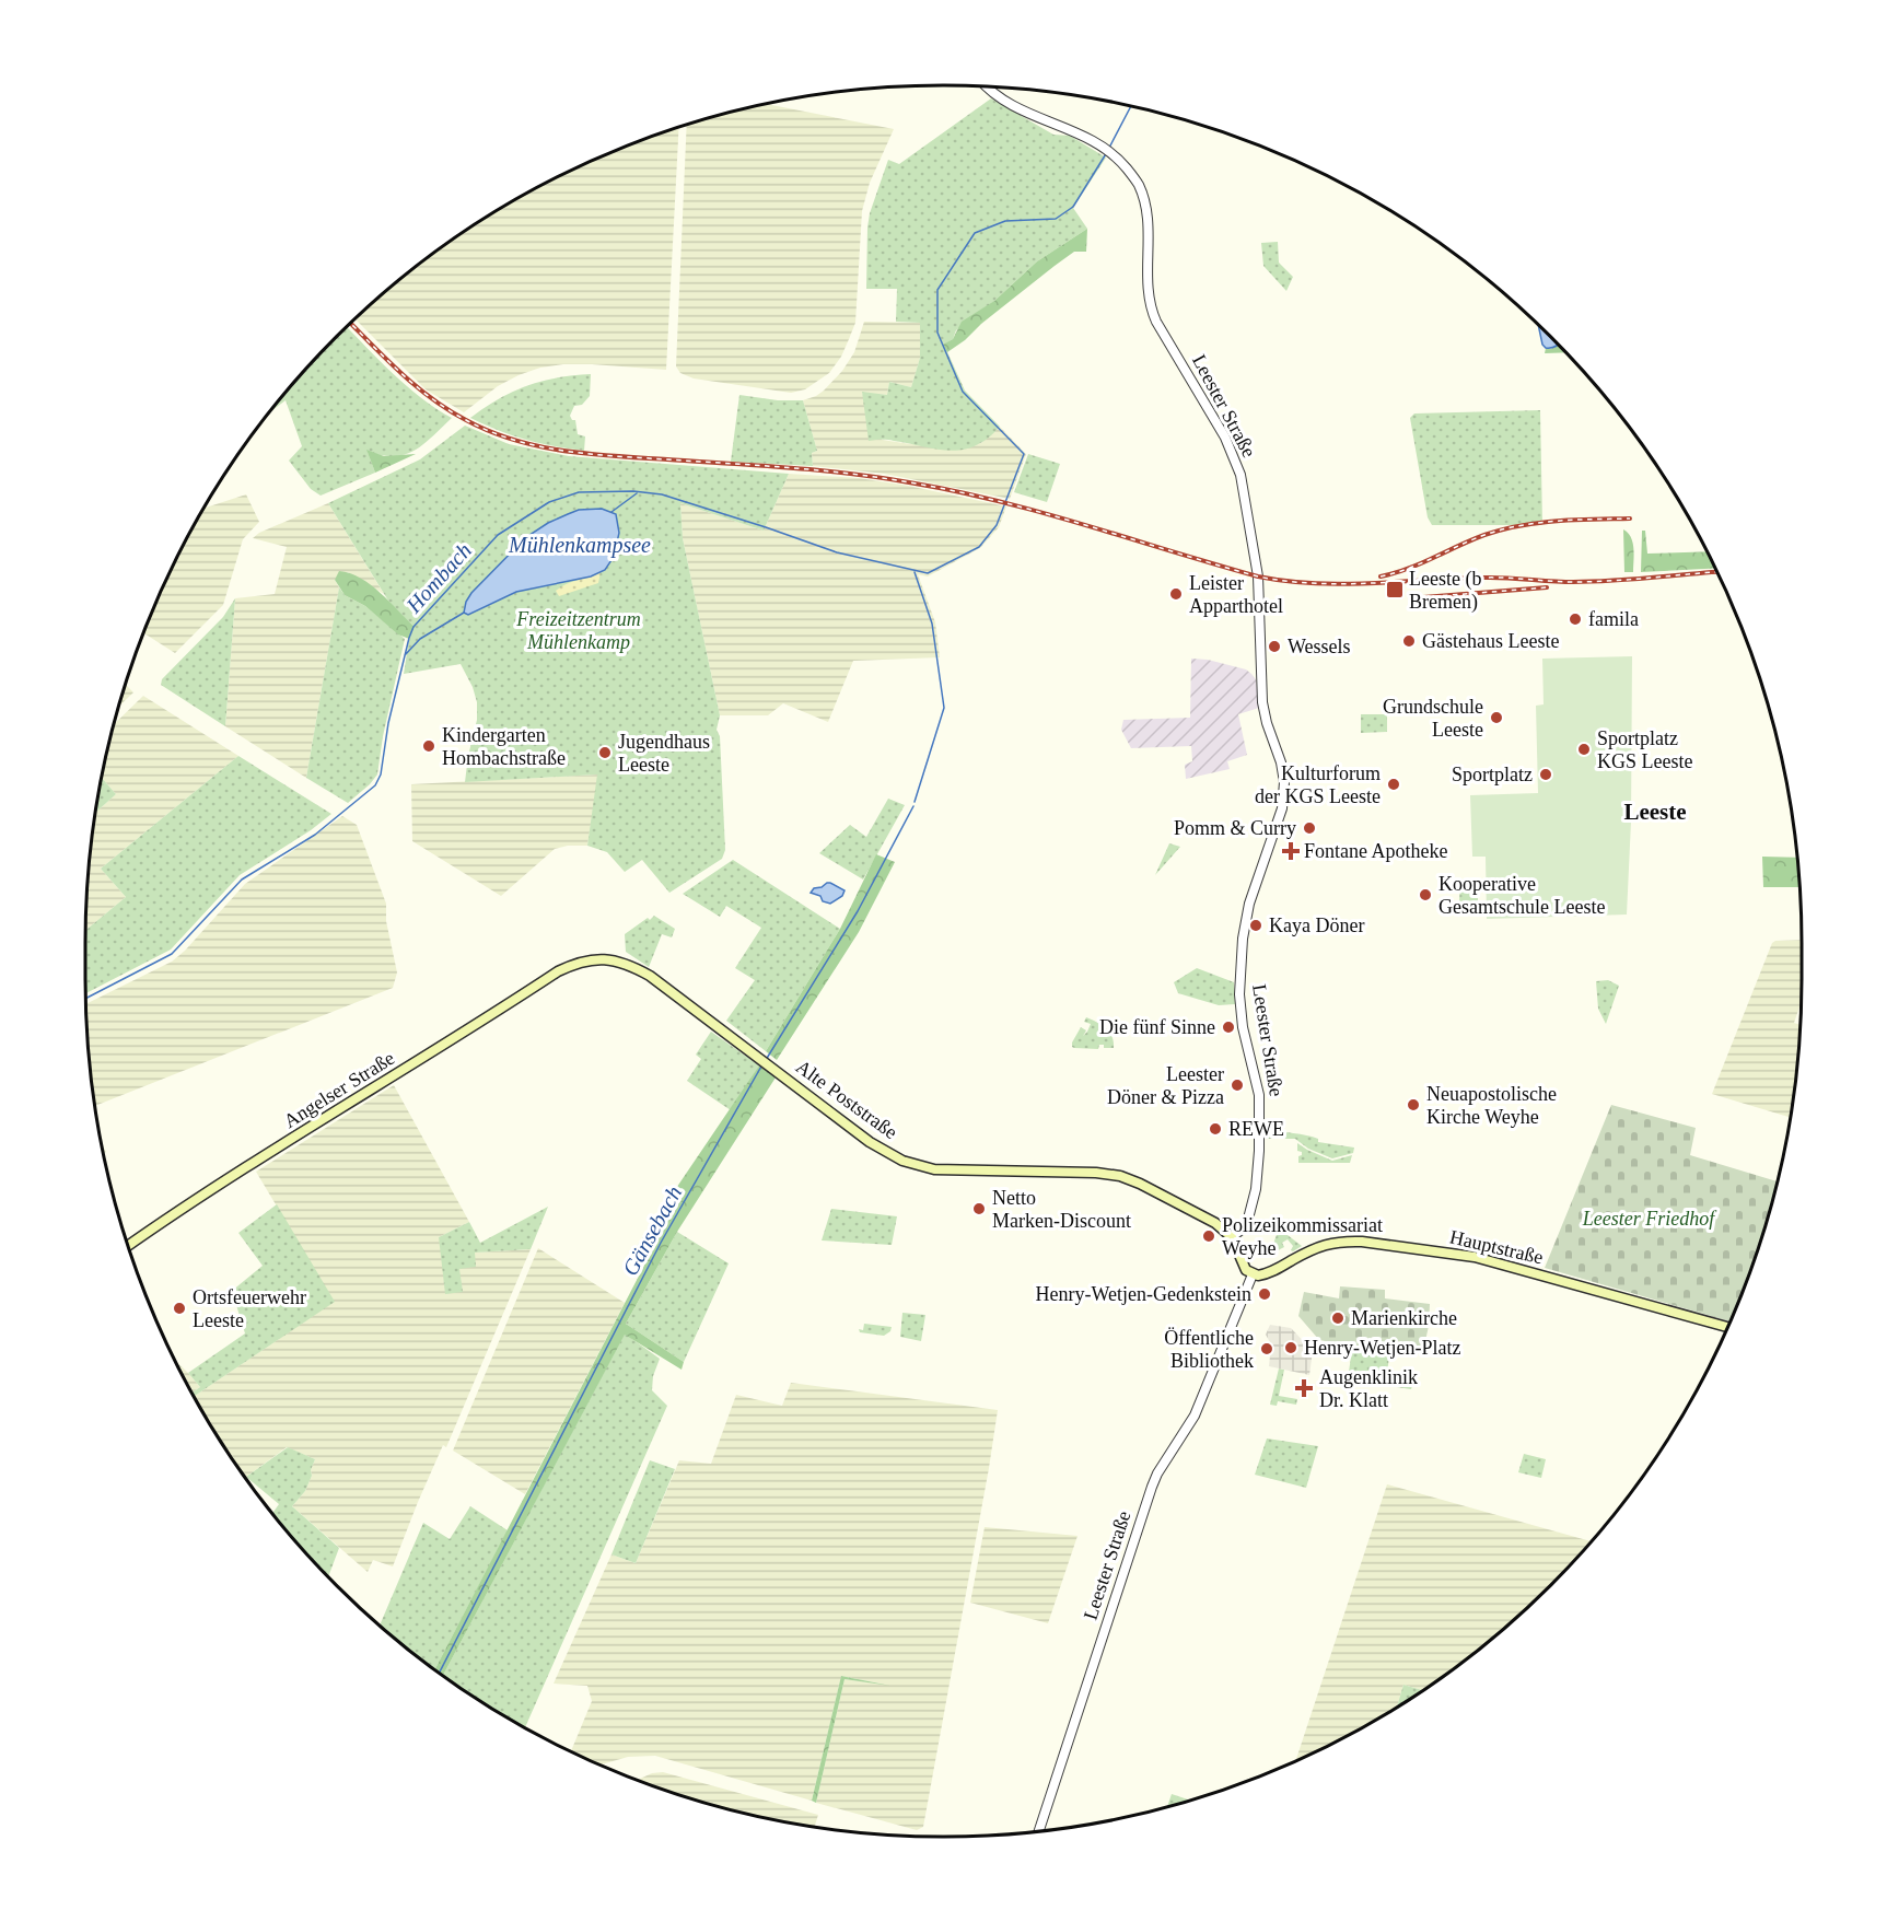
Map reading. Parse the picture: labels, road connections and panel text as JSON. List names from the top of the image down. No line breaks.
{"streets":{"main road":["Angelser Straße","Alte Poststraße","Hauptstraße"],"street":["Leester Straße"]},"crossings":[["Leester Straße","Alte Poststraße"],["Leester Straße","Hauptstraße"],["Angelser Straße","Alte Poststraße"]],"districts":["Leeste"],"water":["Mühlenkampsee","Hombach","Gänsebach"],"parks":["Freizeitzentrum Mühlenkamp","Leester Friedhof"],"places":{"transit":["Leeste (b Bremen)"],"other":["Leister Apparthotel","famila","Gästehaus Leeste","Wessels","Grundschule Leeste","Kindergarten Hombachstraße","Sportplatz KGS Leeste","Jugendhaus Leeste","Sportplatz","Kulturforum der KGS Leeste","Pomm & Curry","Kooperative Gesamtschule Leeste","Kaya Döner","Die fünf Sinne","Leester Döner & Pizza","Neuapostolische Kirche Weyhe","REWE","Netto Marken-Discount","Polizeikommissariat Weyhe","Henry-Wetjen-Gedenkstein","Ortsfeuerwehr Leeste","Marienkirche","Henry-Wetjen-Platz","Öffentliche Bibliothek"],"health":["Fontane Apotheke","Augenklinik Dr. Klatt"]}}
